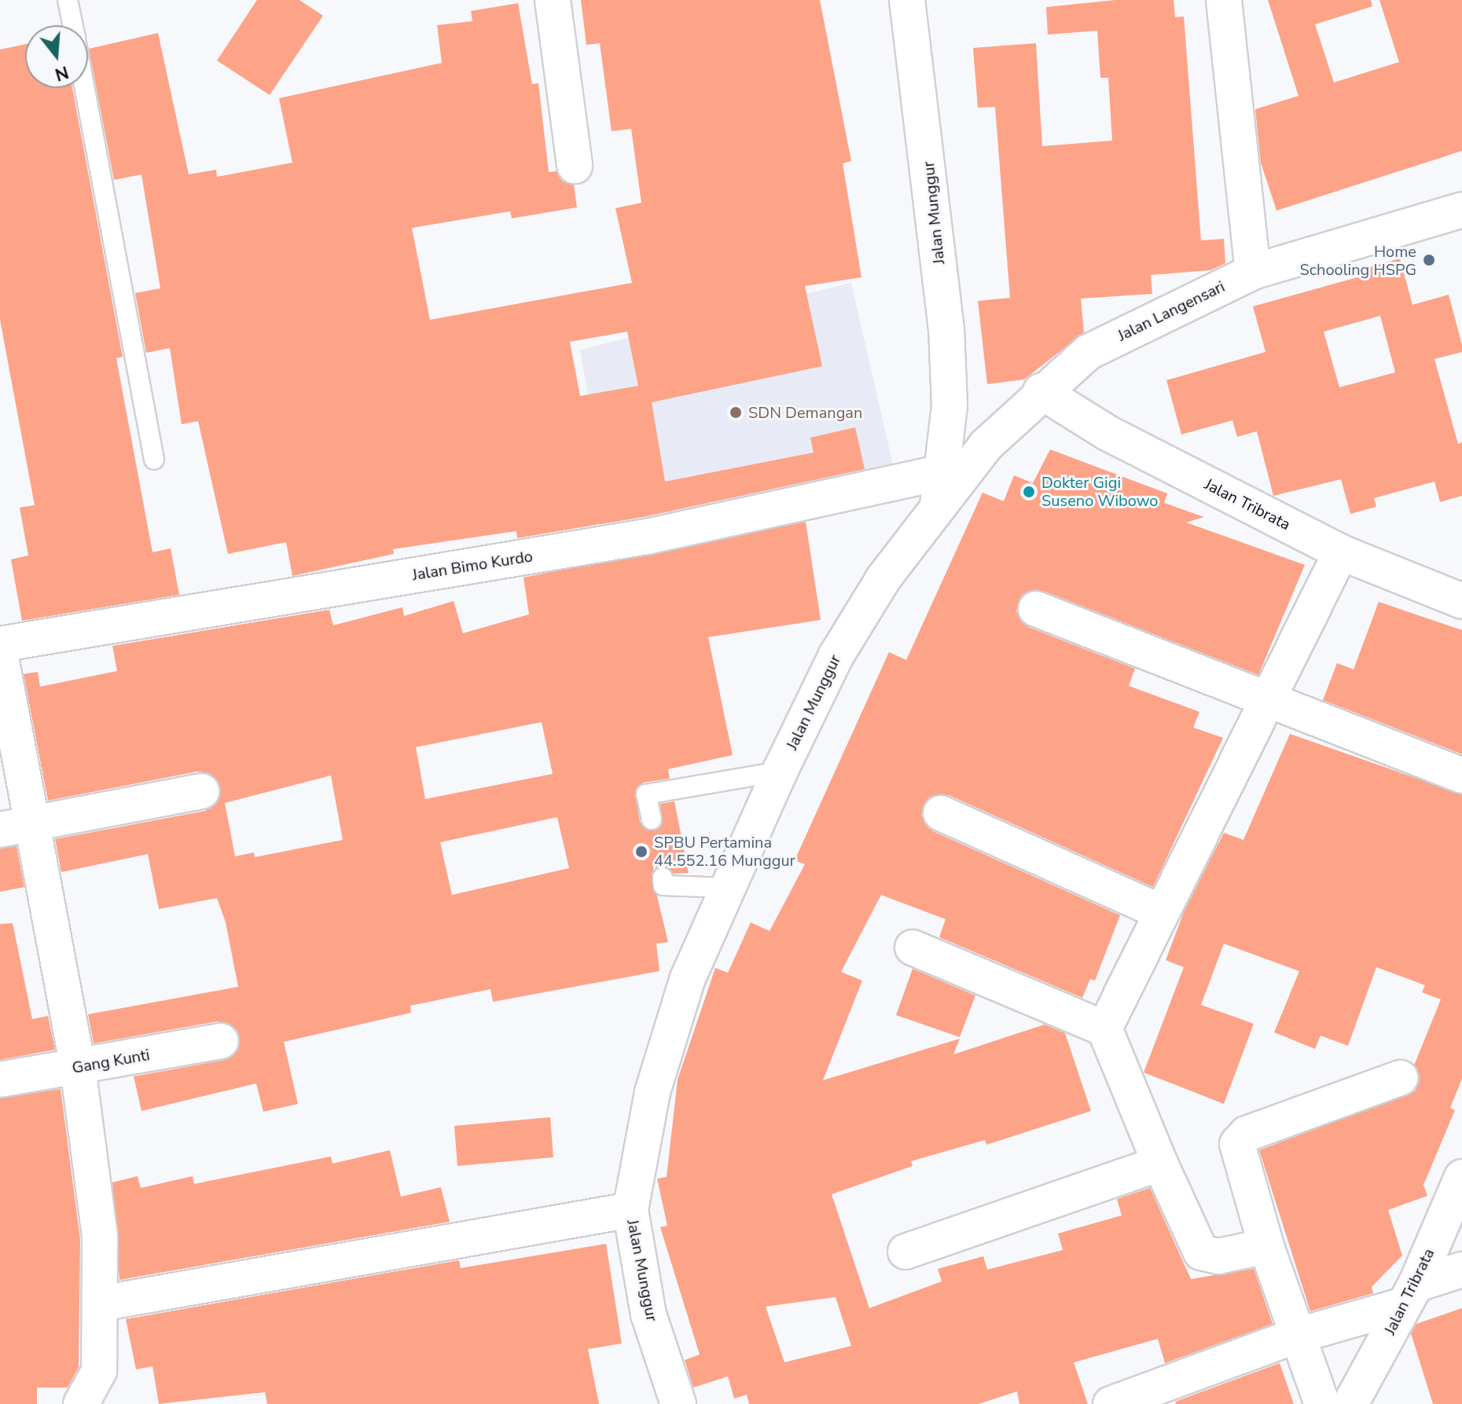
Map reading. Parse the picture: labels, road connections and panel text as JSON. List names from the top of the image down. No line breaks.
{"streets":{"street":["Jalan Munggur","Jalan Langensari","Jalan Tribrata","Jalan Bimo Kurdo","Gang Kunti"]},"crossings":[["Jalan Munggur","Jalan Langensari"],["Jalan Munggur","Jalan Bimo Kurdo"],["Jalan Langensari","Jalan Tribrata"]],"places":["Home Schooling HSPG","SDN Demangan","Dokter Gigi Suseno Wibowo","SPBU Pertamina 44.552.16 Munggur"],"north":"bottom"}
